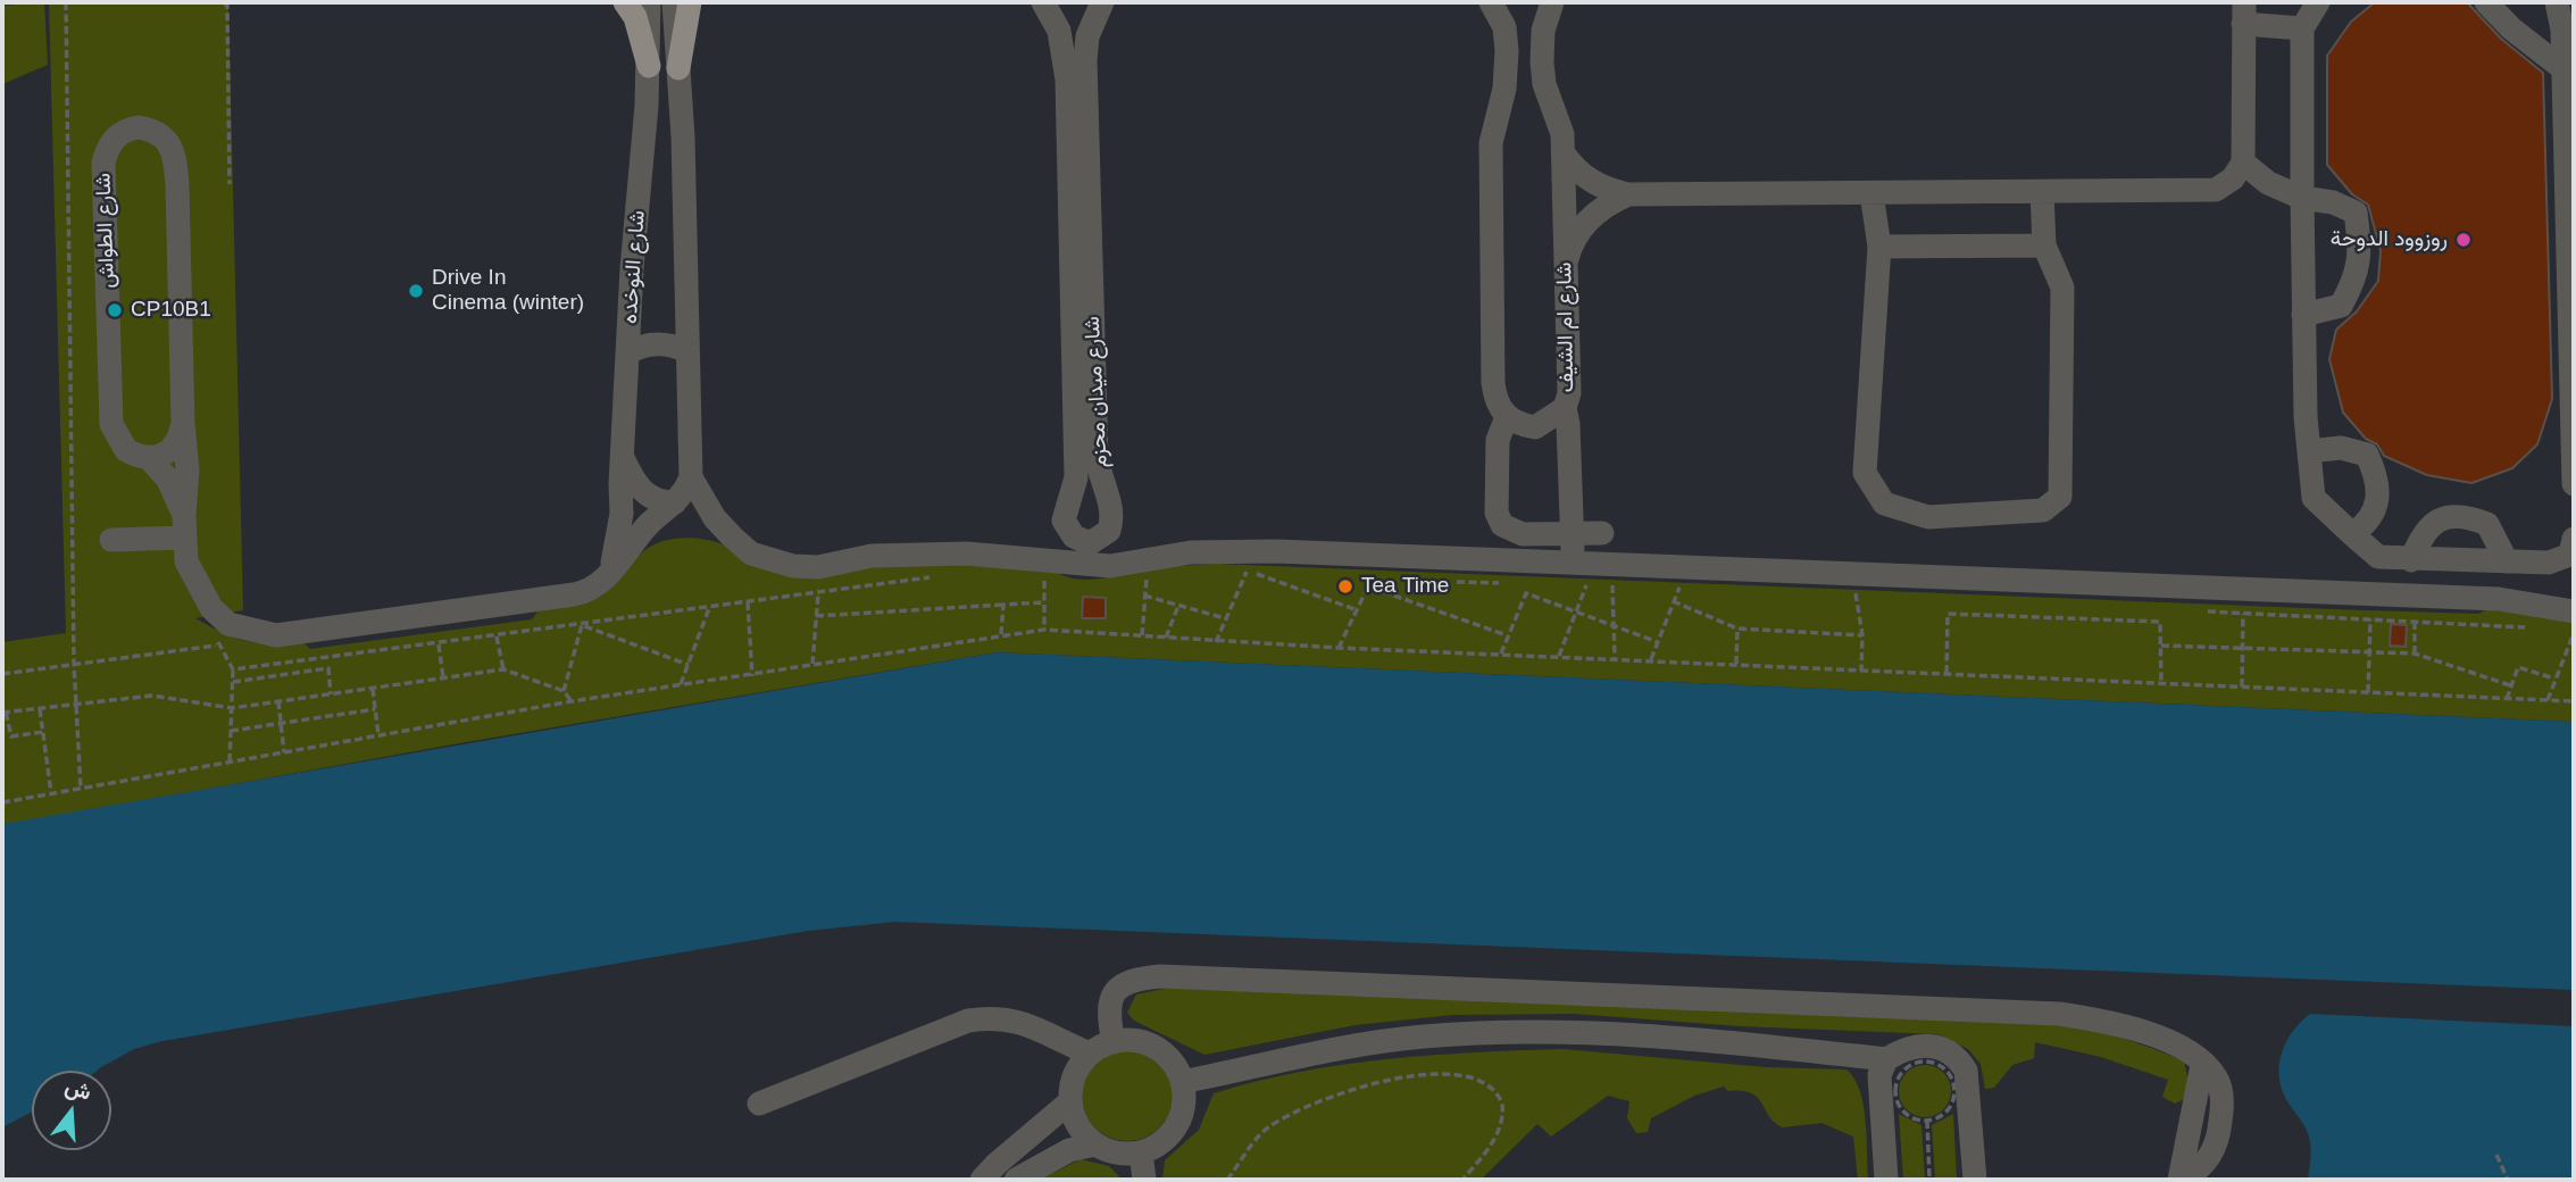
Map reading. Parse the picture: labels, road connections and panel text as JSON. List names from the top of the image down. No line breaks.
{"streets":{"street":["شارع الطواش","شارع النوخده","شارع ام الشيف","شارع ميدان محزم"]},"places":["روزوود الدوحة","Drive In Cinema (winter)","CP10B1","Tea Time"],"north":"top"}
